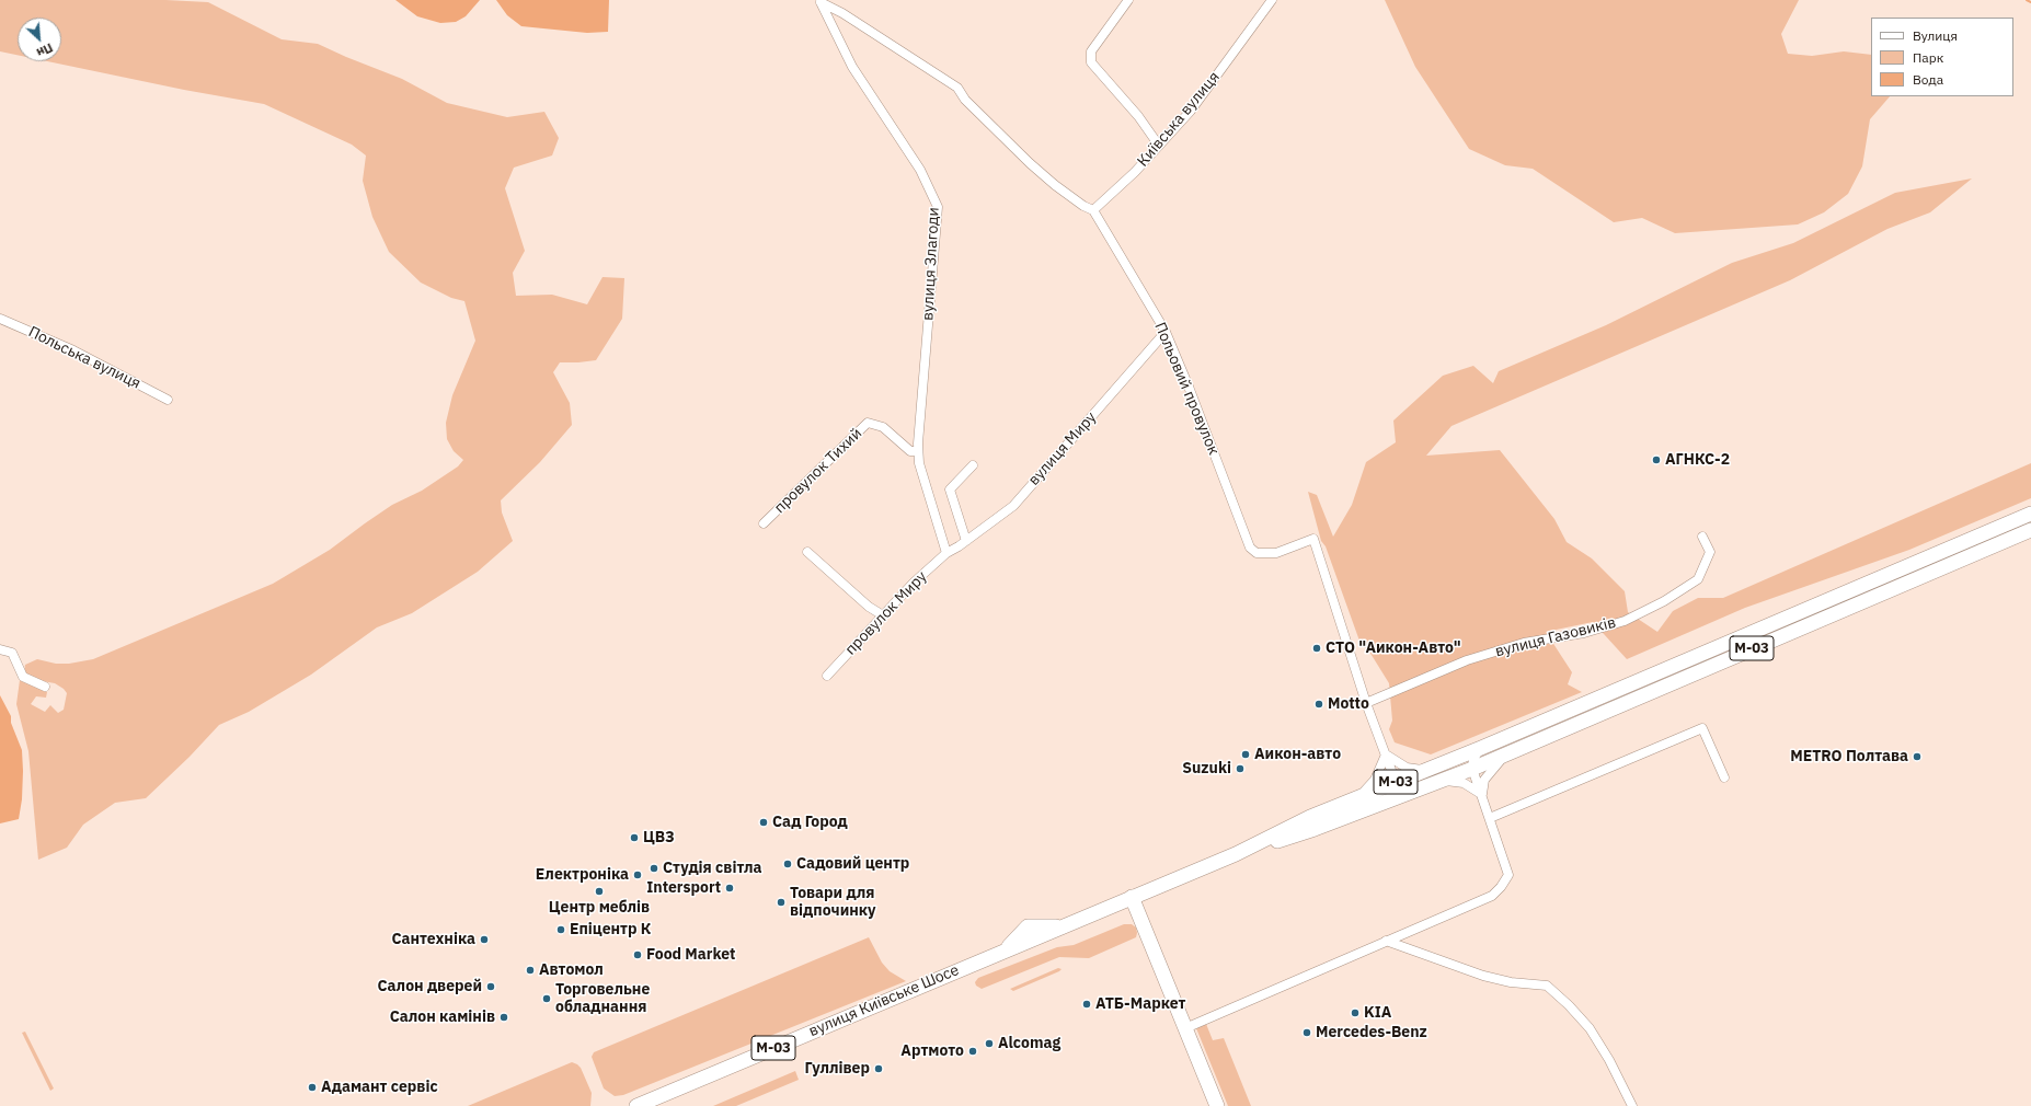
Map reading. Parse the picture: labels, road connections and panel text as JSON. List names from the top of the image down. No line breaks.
{"streets":{"main road":["М-03","вулиця Київське Шосе"],"street":["Київська вулиця","вулиця Злагоди","Польська вулиця","Польовий провулок","вулиця Миру","провулок Тихий","провулок Миру","вулиця Газовиків"]},"crossings":[["Київська вулиця","вулиця Злагоди"],["Київська вулиця","Польовий провулок"],["вулиця Злагоди","Польовий провулок"],["вулиця Злагоди","вулиця Миру"],["вулиця Злагоди","провулок Тихий"],["вулиця Злагоди","провулок Миру"],["Польовий провулок","вулиця Миру"],["Польовий провулок","вулиця Газовиків"],["Польовий провулок","М-03"],["вулиця Миру","провулок Миру"],["М-03","вулиця Київське Шосе"]],"places":["АГНКС-2","СТО \"Аикон-Авто\"","Motto","Аикон-авто","METRO Полтава","Suzuki","Сад Город","ЦВЗ","Садовий центр","Студія світла","Електроніка","Intersport","Центр меблів","Товари для відпочинку","Епіцентр К","Сантехніка","Food Market","Автомол","Салон дверей","Торговельне обладнання","АТБ-Маркет","KIA","Салон камінів","Mercedes-Benz","Alcomag","Артмото","Гуллівер","Адамант сервіс"],"legend":["Вулиця","Парк","Вода"],"north":"bottom right"}
